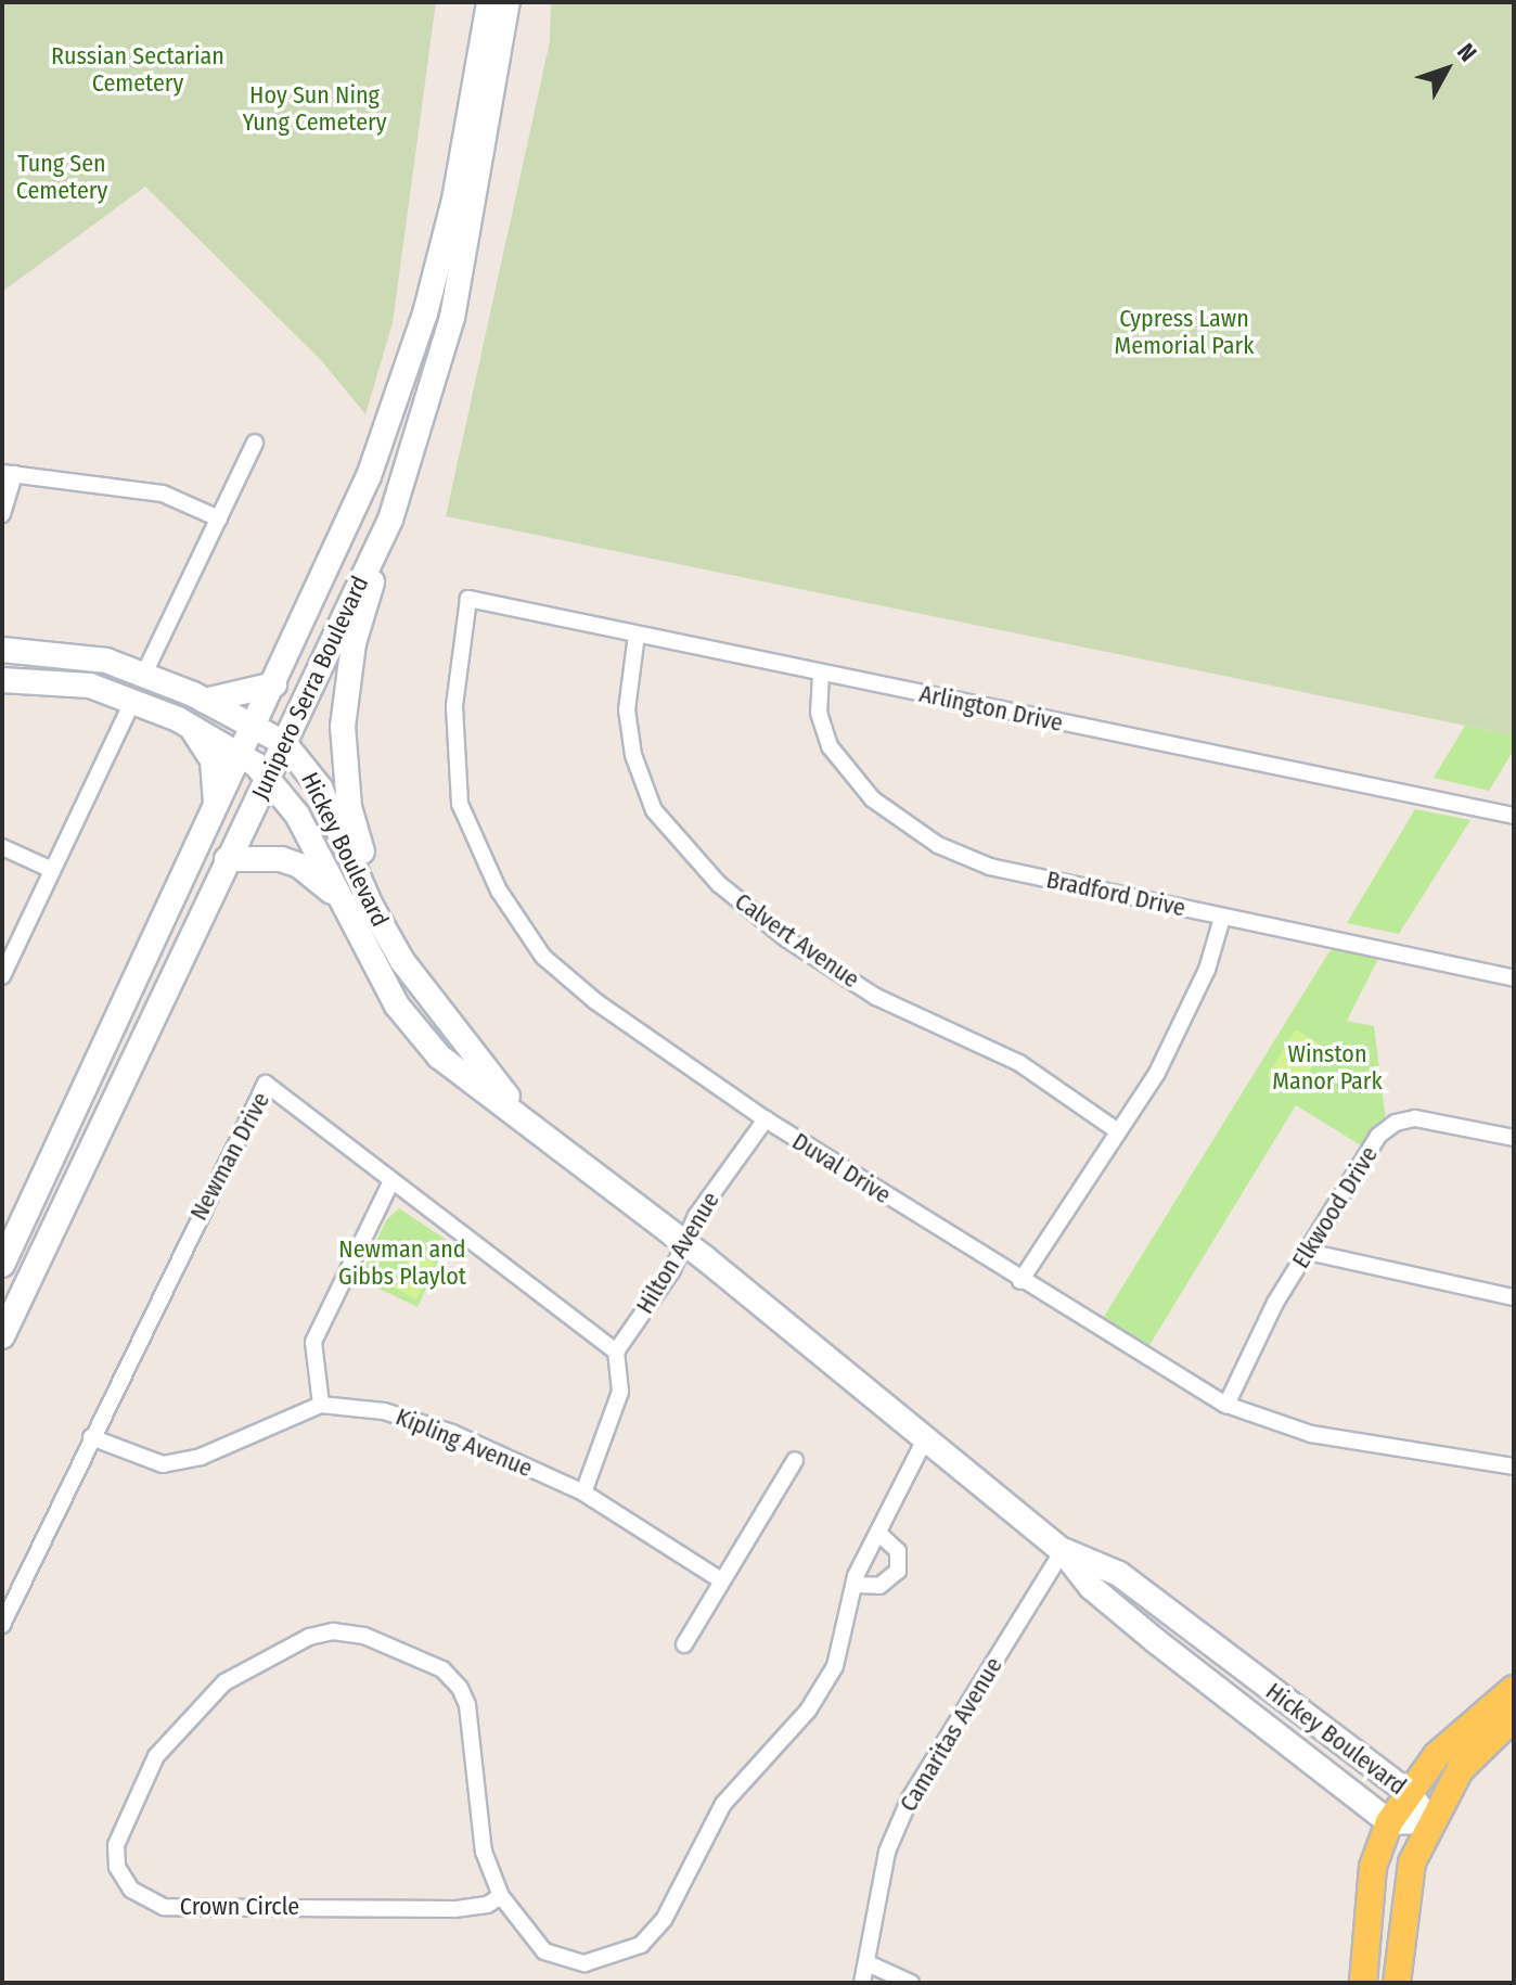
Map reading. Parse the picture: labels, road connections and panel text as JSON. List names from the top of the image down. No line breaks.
{"streets":{"main road":["Junipero Serra Boulevard","Hickey Boulevard"],"street":["Arlington Drive","Bradford Drive","Calvert Avenue","Newman Drive","Duval Drive","Elkwood Drive","Hilton Avenue","Kipling Avenue","Camaritas Avenue","Crown Circle"]},"crossings":[["Junipero Serra Boulevard","Hickey Boulevard"],["Arlington Drive","Bradford Drive"],["Arlington Drive","Calvert Avenue"],["Arlington Drive","Duval Drive"],["Hickey Boulevard","Hilton Avenue"],["Hickey Boulevard","Camaritas Avenue"],["Hickey Boulevard","Crown Circle"],["Newman Drive","Hilton Avenue"],["Newman Drive","Kipling Avenue"],["Duval Drive","Elkwood Drive"],["Duval Drive","Hilton Avenue"]],"parks":["Russian Sectarian Cemetery","Hoy Sun Ning Yung Cemetery","Tung Sen Cemetery","Cypress Lawn Memorial Park","Winston Manor Park","Newman and Gibbs Playlot"],"north":"top right"}
